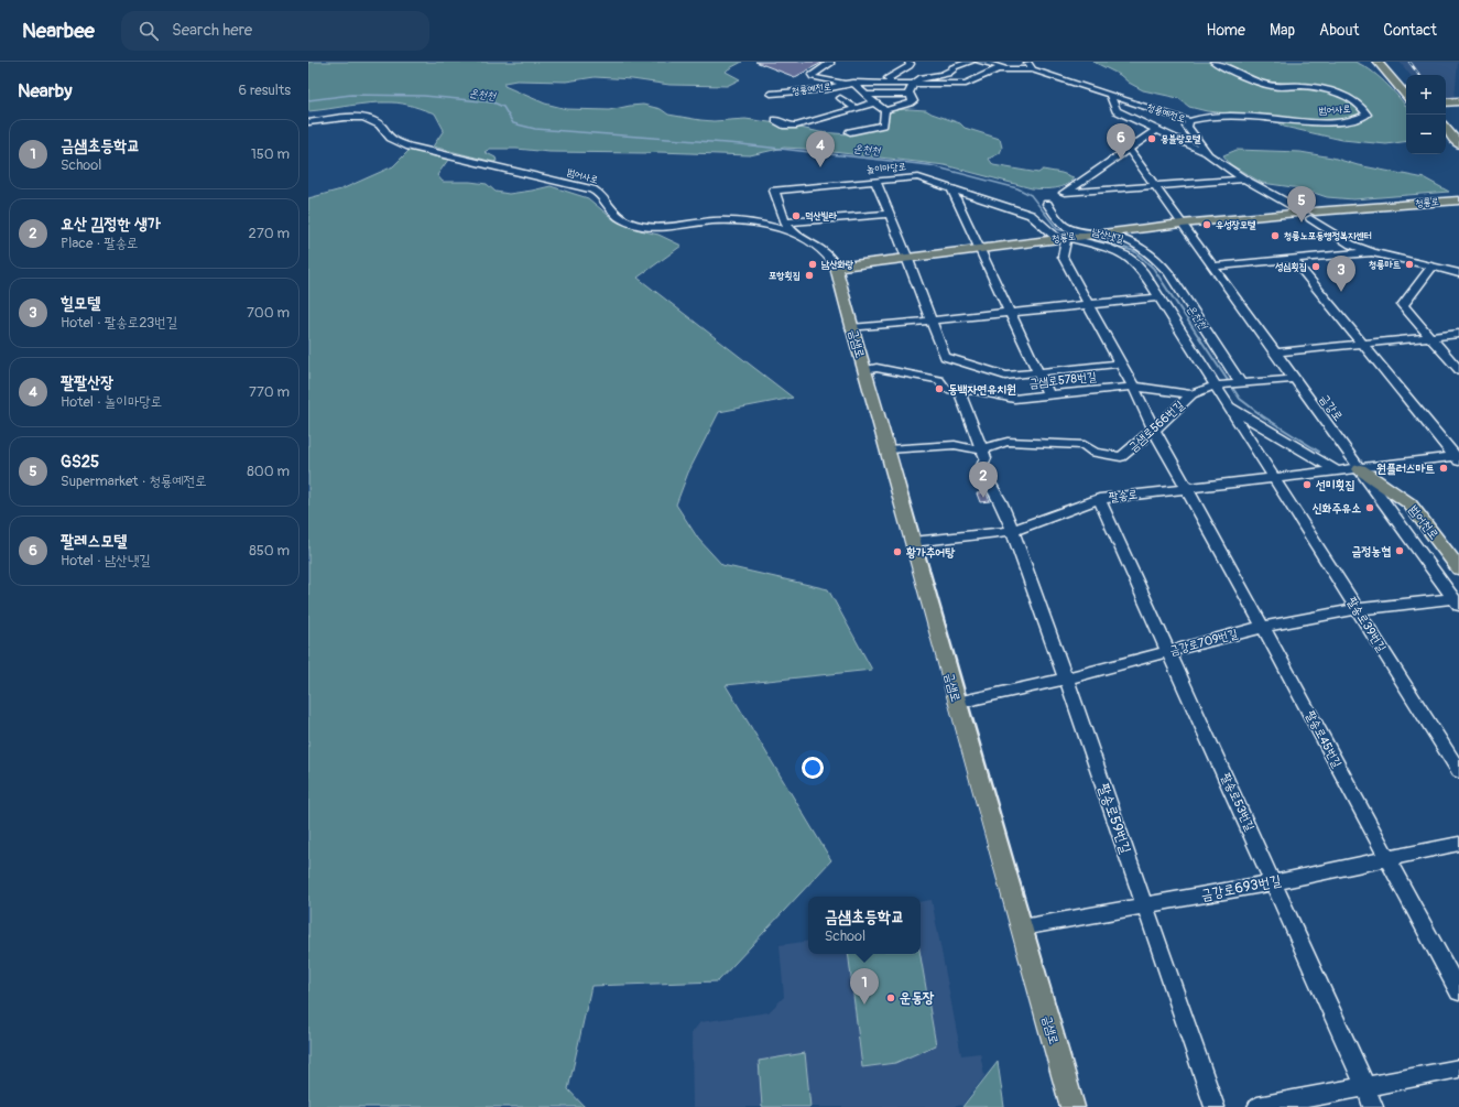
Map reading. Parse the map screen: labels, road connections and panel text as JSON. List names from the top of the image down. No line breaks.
{"streets":{"main road":["청룡로","금샘로","범어천로"],"street":["청룡예전로","범어사로","놀이마당로","남산냇길","금샘로578번길","금강로","금샘로566번길","팔송로","팔송로39번길","금강로709번길","팔송로45번길","팔송로53번길","팔송로59번길","금강로693번길"]},"crossings":[["청룡예전로","범어사로"],["청룡예전로","청룡로"],["범어사로","놀이마당로"],["범어사로","청룡로"],["범어사로","금샘로"],["놀이마당로","청룡로"],["놀이마당로","팔송로39번길"],["놀이마당로","팔송로45번길"],["청룡로","남산냇길"],["청룡로","금샘로"],["청룡로","금강로"],["청룡로","팔송로39번길"],["청룡로","팔송로45번길"],["남산냇길","금샘로578번길"],["금샘로","금샘로578번길"],["금샘로","금샘로566번길"],["금샘로","팔송로"],["금샘로","금강로709번길"],["금샘로","금강로693번길"],["금샘로578번길","금강로"],["금샘로578번길","금샘로566번길"],["금샘로578번길","팔송로39번길"],["금샘로578번길","팔송로45번길"],["금강로","팔송로"],["금강로","범어천로"],["금강로","금강로709번길"],["금샘로566번길","팔송로45번길"],["금샘로566번길","팔송로59번길"],["팔송로","범어천로"],["팔송로","팔송로39번길"],["팔송로","팔송로45번길"],["팔송로","팔송로53번길"],["팔송로","팔송로59번길"],["팔송로39번길","금강로709번길"],["팔송로39번길","팔송로45번길"],["금강로709번길","팔송로45번길"],["금강로709번길","팔송로53번길"],["금강로709번길","팔송로59번길"],["팔송로45번길","금강로693번길"],["팔송로53번길","금강로693번길"],["팔송로59번길","금강로693번길"]],"water":["온천천"],"places":["몽블랑모텔","덕산빌라","유성장모텔","청룡노포동행정복지센터","남산화랑","청룡마트","성심횟집","포항횟집","동백자연유치원","원플러스마트","선미횟집","신화주유소","금정농협","황가추어탕","운동장"],"page":{"header":"Nearbee","search":"Search here","nav":["Home","Map","About","Contact"],"heading":["Nearby","6 results"],"map_buttons":["+","−"],"list":[{"mark":"1","name":"금샘초등학교","note":"School","value":"150 m"},{"mark":"2","name":"요산 김정한 생가","note":"Place · 팔송로","value":"270 m"},{"mark":"3","name":"힐모텔","note":"Hotel · 팔송로23번길","value":"700 m"},{"mark":"4","name":"팔팔산장","note":"Hotel · 놀이마당로","value":"770 m"},{"mark":"5","name":"GS25","note":"Supermarket · 청룡예전로","value":"800 m"},{"mark":"6","name":"팔레스모텔","note":"Hotel · 남산냇길","value":"850 m"}],"pins":["6","4","5","3","2","1"],"popup":["금샘초등학교","School"]}}
